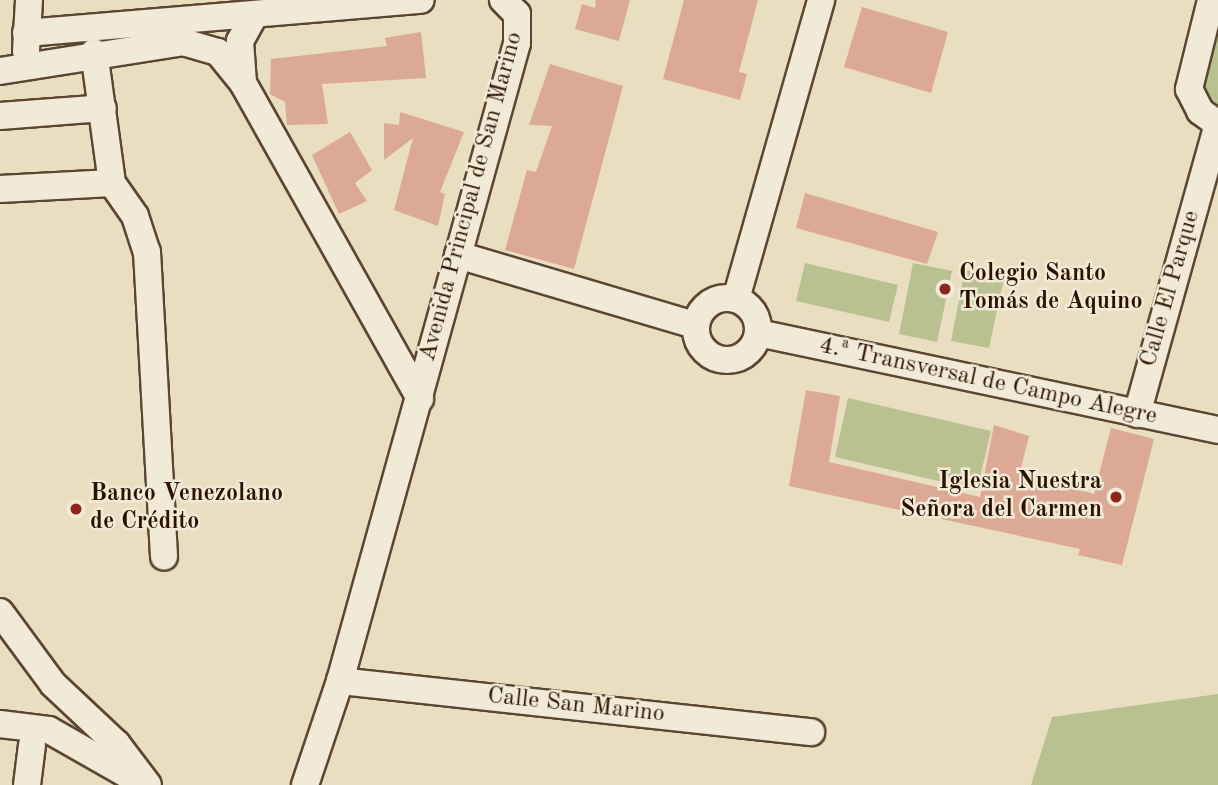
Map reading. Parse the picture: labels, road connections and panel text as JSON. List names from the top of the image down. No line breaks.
{"streets":{"street":["Avenida Principal de San Marino","Calle El Parque","4.ª Transversal de Campo Alegre","Calle San Marino"]},"crossings":[["Avenida Principal de San Marino","Calle San Marino"],["Calle El Parque","4.ª Transversal de Campo Alegre"]],"places":["Colegio Santo Tomás de Aquino","Iglesia Nuestra Señora del Carmen","Banco Venezolano de Crédito"]}
